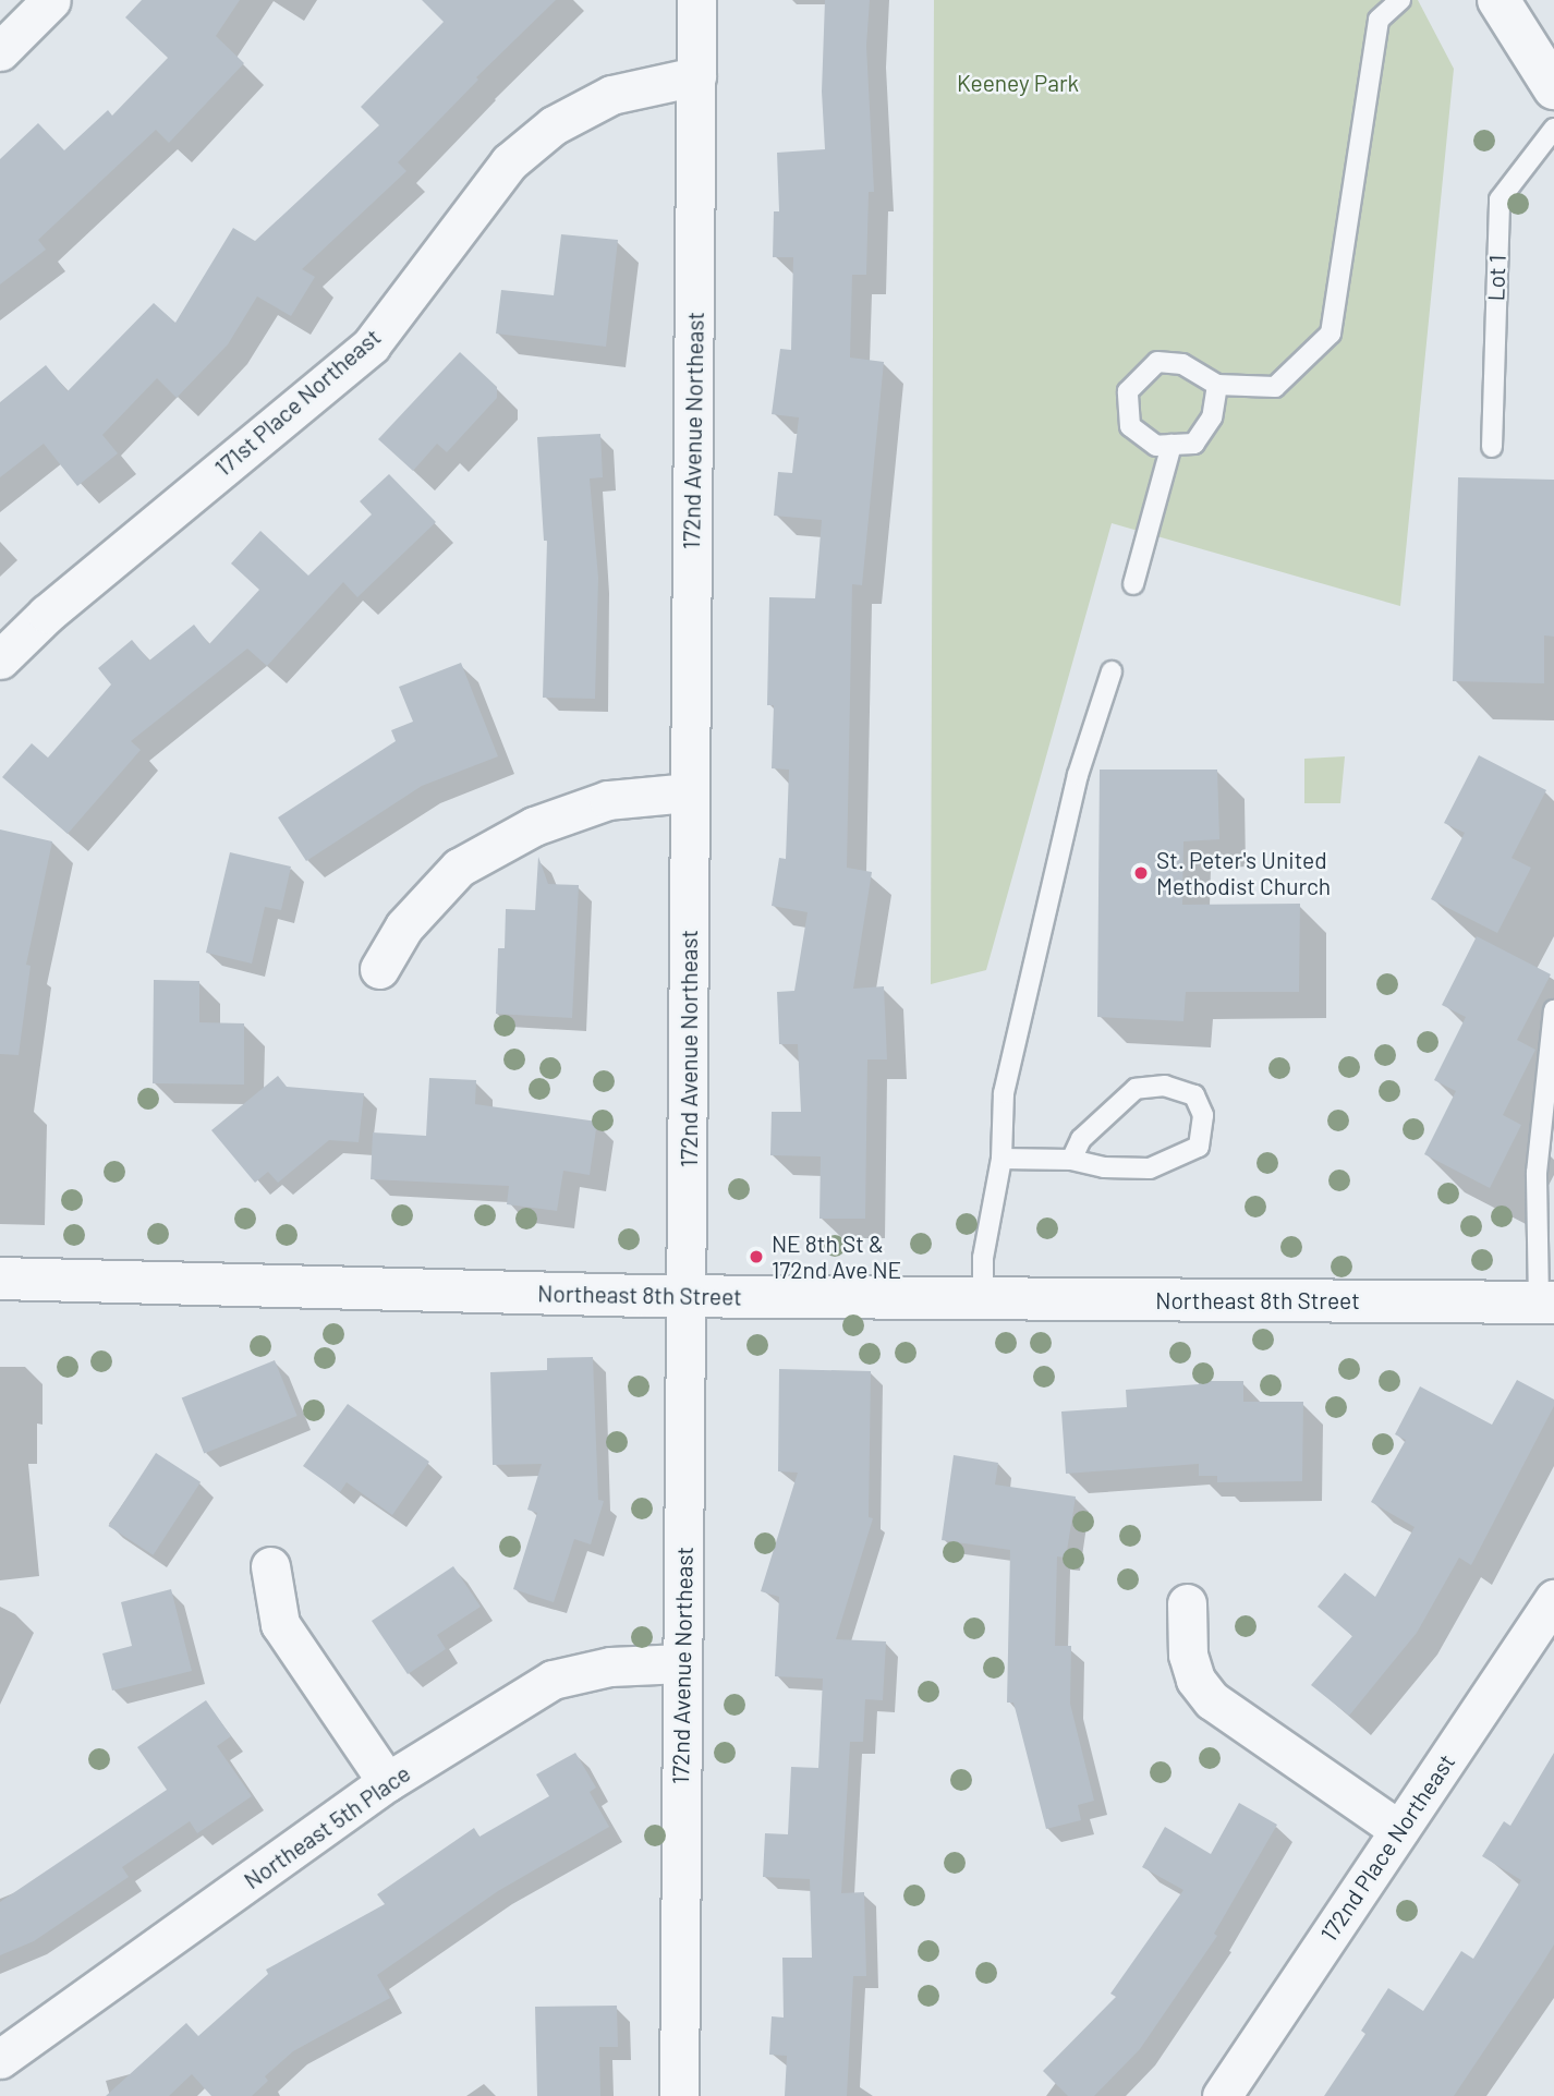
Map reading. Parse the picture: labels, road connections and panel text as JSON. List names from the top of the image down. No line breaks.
{"streets":{"street":["171st Place Northeast","172nd Avenue Northeast","Northeast 8th Street","Northeast 5th Place","172nd Place Northeast"],"lane":["Lot 1"]},"crossings":[["171st Place Northeast","172nd Avenue Northeast"],["172nd Avenue Northeast","Northeast 8th Street"],["172nd Avenue Northeast","Northeast 5th Place"]],"parks":["Keeney Park"],"places":["St. Peter's United Methodist Church","NE 8th St & 172nd Ave NE"]}
